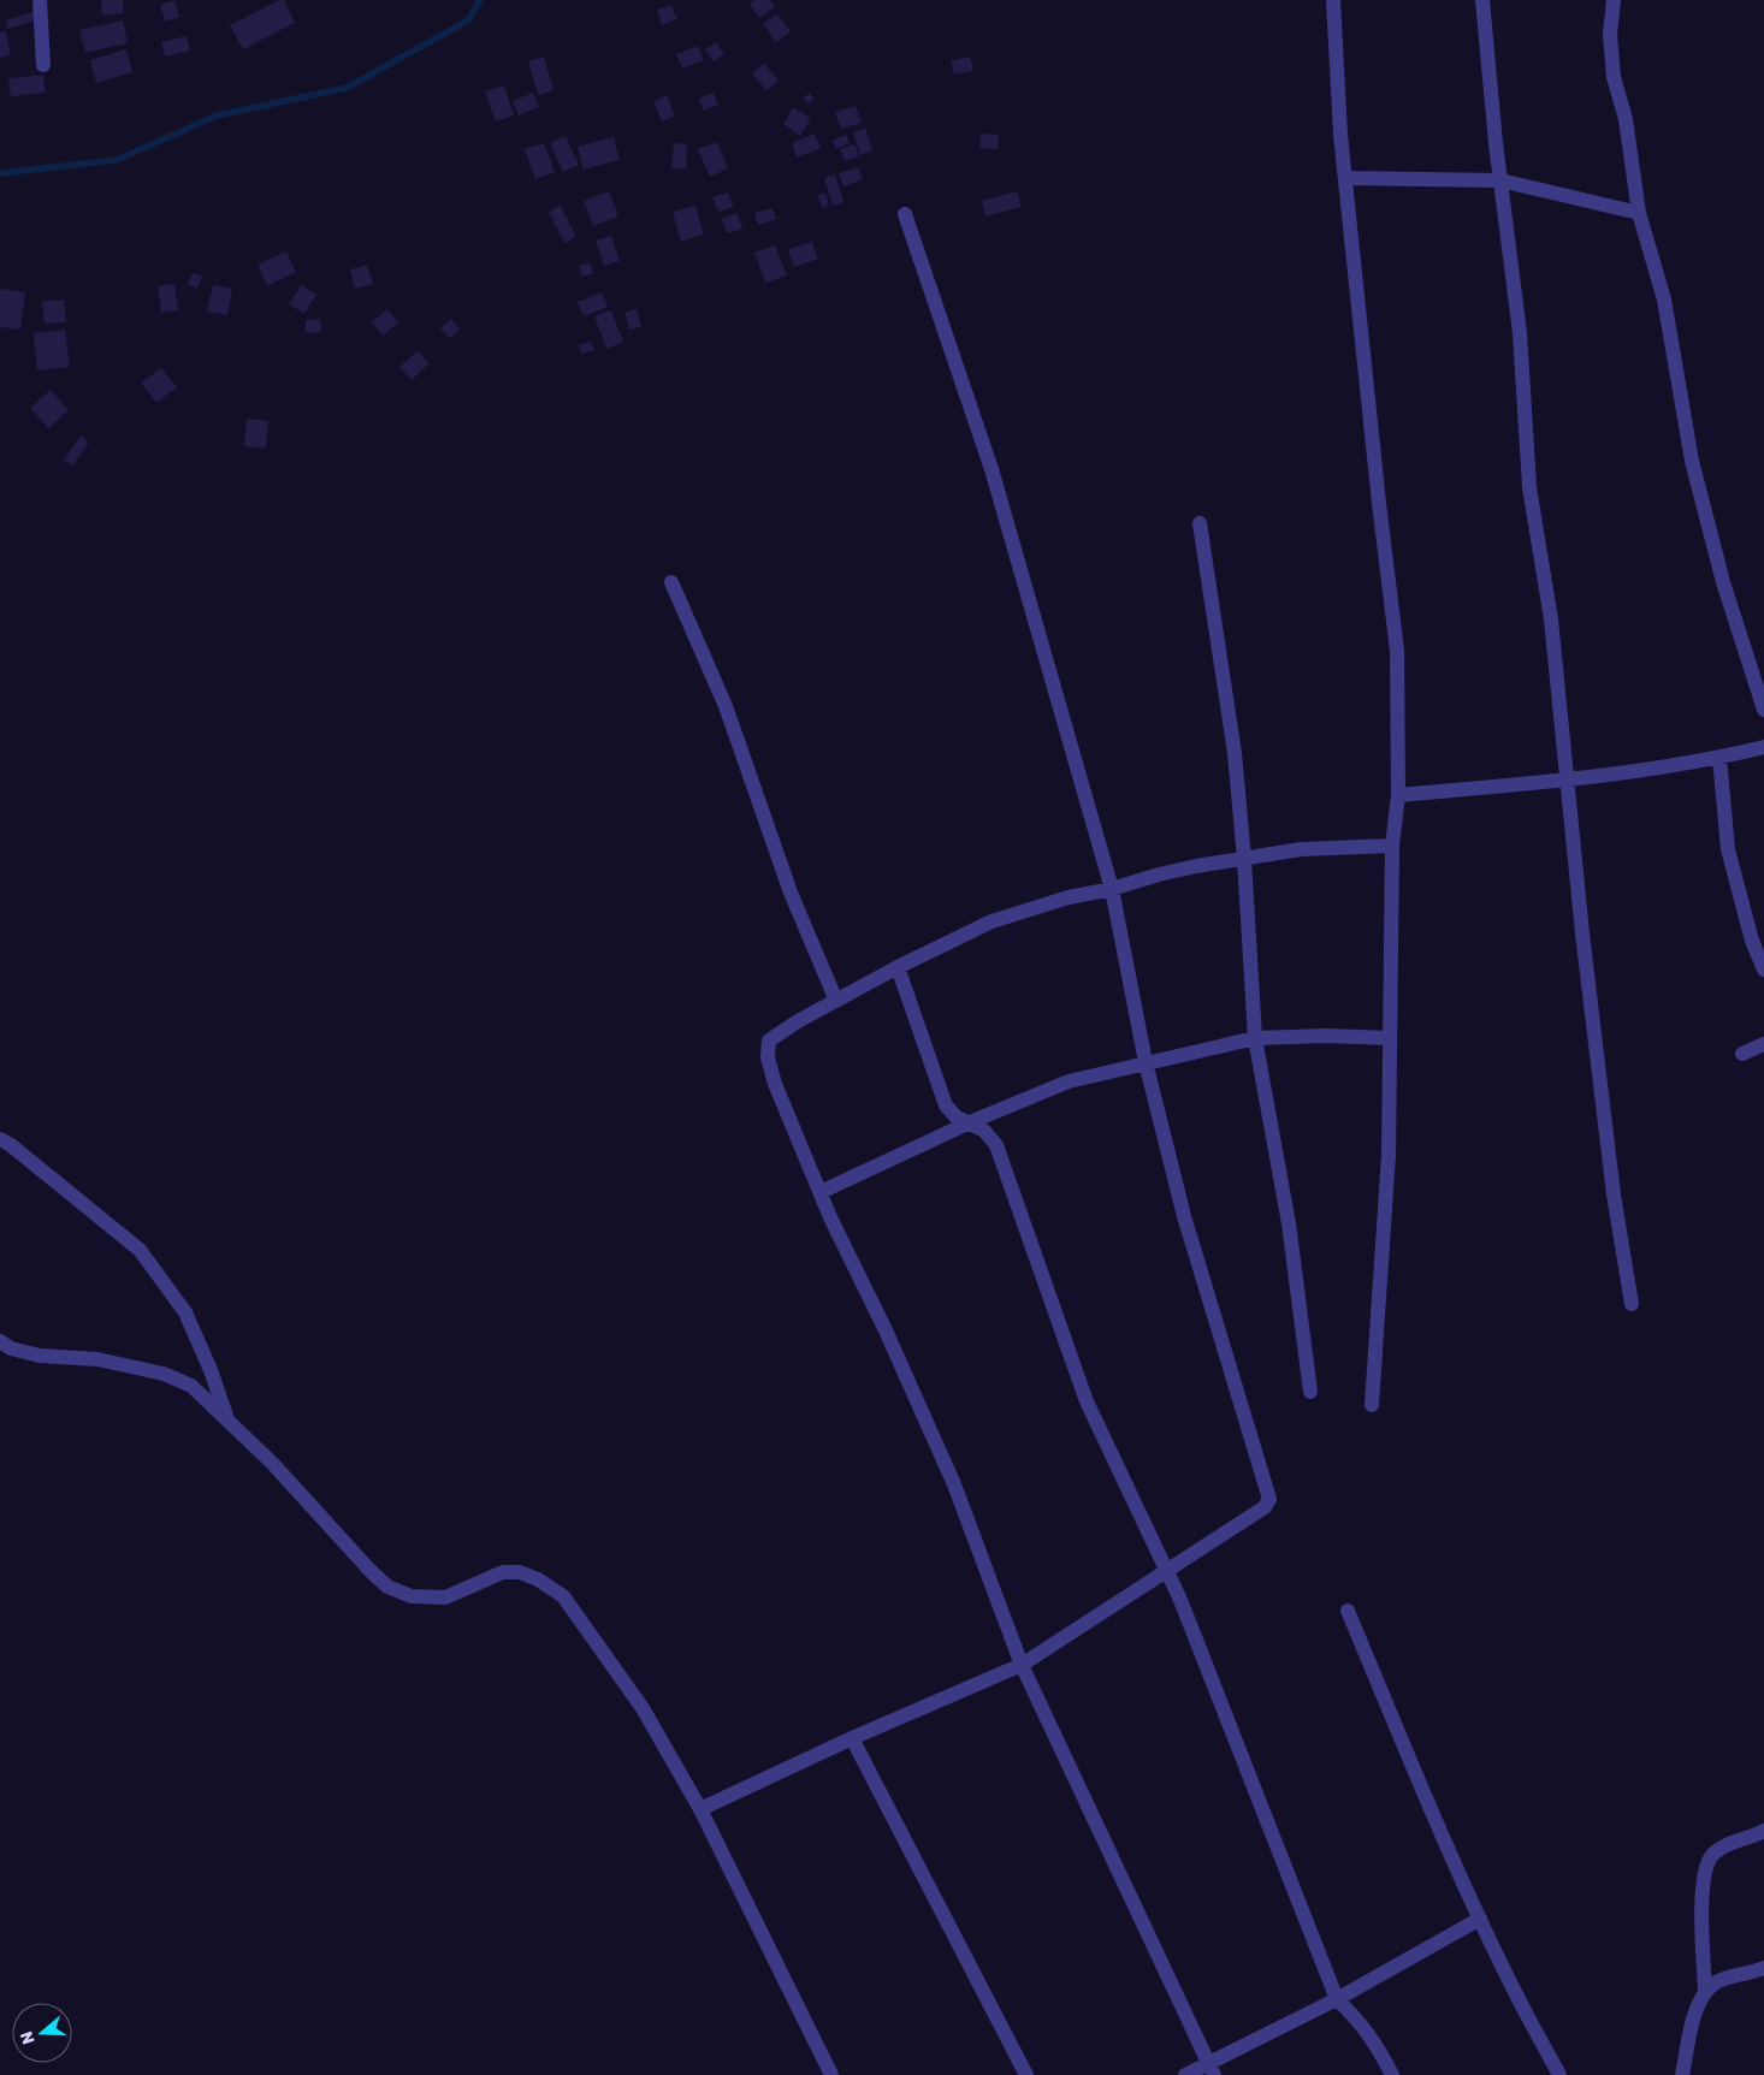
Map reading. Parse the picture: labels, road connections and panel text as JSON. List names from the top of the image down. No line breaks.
{"north":"left"}
